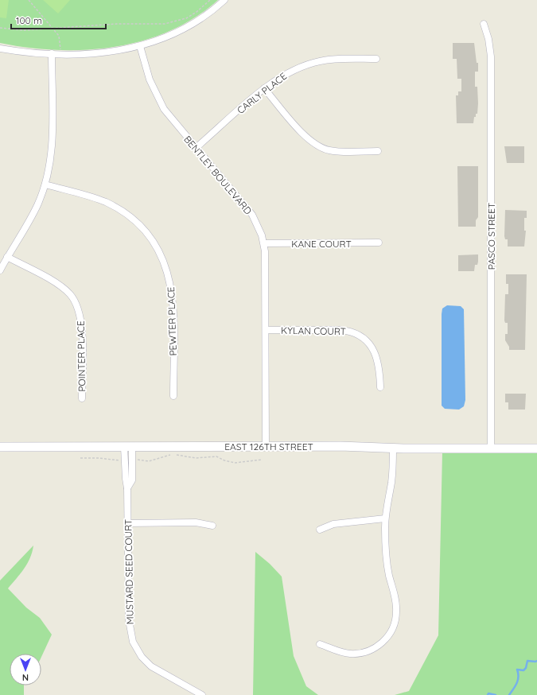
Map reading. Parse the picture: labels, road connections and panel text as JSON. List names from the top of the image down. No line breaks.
{"streets":{"main road":["EAST 126TH STREET"],"street":["CARLY PLACE","BENTLEY BOULEVARD","PASCO STREET","KANE COURT","PEWTER PLACE","KYLAN COURT","POINTER PLACE","MUSTARD SEED COURT"]},"crossings":[["CARLY PLACE","BENTLEY BOULEVARD"],["BENTLEY BOULEVARD","KANE COURT"],["BENTLEY BOULEVARD","KYLAN COURT"],["BENTLEY BOULEVARD","EAST 126TH STREET"],["PASCO STREET","EAST 126TH STREET"],["EAST 126TH STREET","MUSTARD SEED COURT"]],"scale_bar":"100 m","north":"bottom"}
